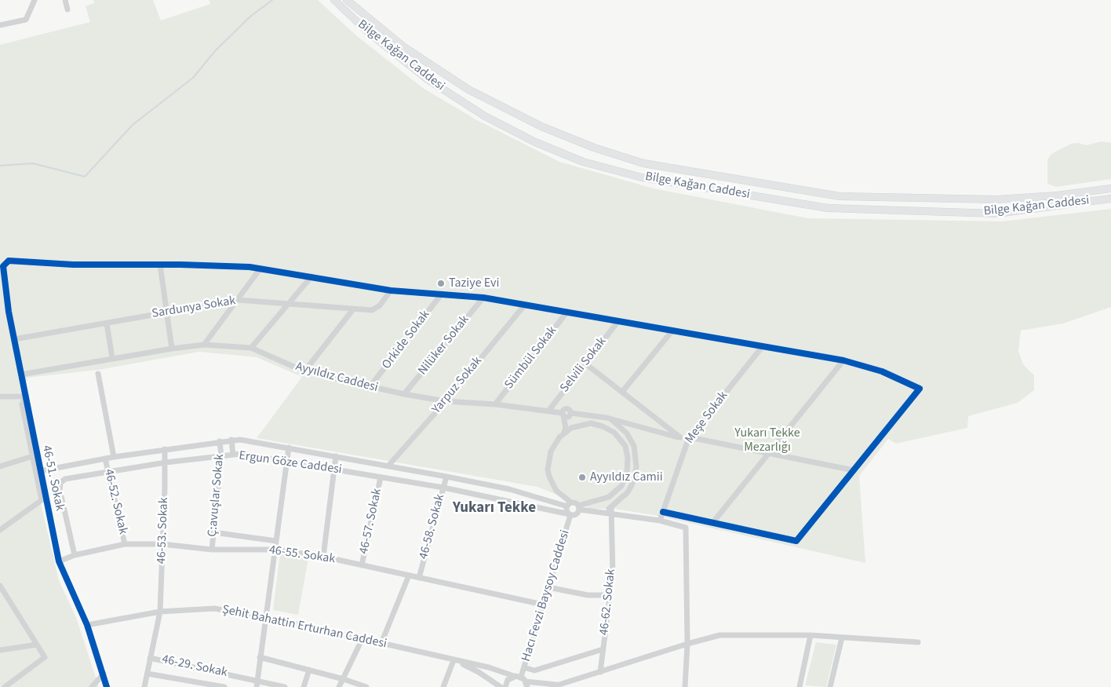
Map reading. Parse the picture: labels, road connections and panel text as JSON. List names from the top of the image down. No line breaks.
{"streets":{"main road":["Bilge Kağan Caddesi"],"street":["Sardunya Sokak","Orkide Sokak","Nilüker Sokak","Sümbül Sokak","Selvili Sokak","Ayyıldız Caddesi","Yarpuz Sokak","Meşe Sokak","Ergun Göze Caddesi","46-51. Sokak","Ç:avuşlar Sokak","46-52. Sokak","46-57. Sokak","46-58. Sokak","46-53. Sokak","46-55. Sokak","Hacı Fevzi Baysoy Caddesi","46-62. Sokak","Şehit Bahattin Erturhan Caddesi","46-29. Sokak"]},"crossings":[["Sardunya Sokak","46-51. Sokak"],["Orkide Sokak","Ayyıldız Caddesi"],["Nilüker Sokak","Ayyıldız Caddesi"],["Sümbül Sokak","Ayyıldız Caddesi"],["Selvili Sokak","Ayyıldız Caddesi"],["Ayyıldız Caddesi","Yarpuz Sokak"],["Ayyıldız Caddesi","Meşe Sokak"],["Ayyıldız Caddesi","46-51. Sokak"],["Yarpuz Sokak","Ergun Göze Caddesi"],["Ergun Göze Caddesi","46-51. Sokak"],["Ergun Göze Caddesi","Ç:avuşlar Sokak"],["Ergun Göze Caddesi","46-52. Sokak"],["Ergun Göze Caddesi","46-57. Sokak"],["Ergun Göze Caddesi","46-58. Sokak"],["Ergun Göze Caddesi","46-53. Sokak"],["Ergun Göze Caddesi","46-55. Sokak"],["Ergun Göze Caddesi","Hacı Fevzi Baysoy Caddesi"],["46-51. Sokak","46-55. Sokak"],["46-51. Sokak","Şehit Bahattin Erturhan Caddesi"],["Ç:avuşlar Sokak","46-55. Sokak"],["46-52. Sokak","46-55. Sokak"],["46-57. Sokak","46-55. Sokak"],["46-58. Sokak","46-55. Sokak"],["46-53. Sokak","46-55. Sokak"],["46-53. Sokak","Şehit Bahattin Erturhan Caddesi"],["46-55. Sokak","Hacı Fevzi Baysoy Caddesi"],["Hacı Fevzi Baysoy Caddesi","Şehit Bahattin Erturhan Caddesi"]],"districts":["Yukarı Tekke"],"parks":["Yukarı Tekke Mezarlığı"],"places":["Taziye Evi","Ayyıldız Camii"]}
